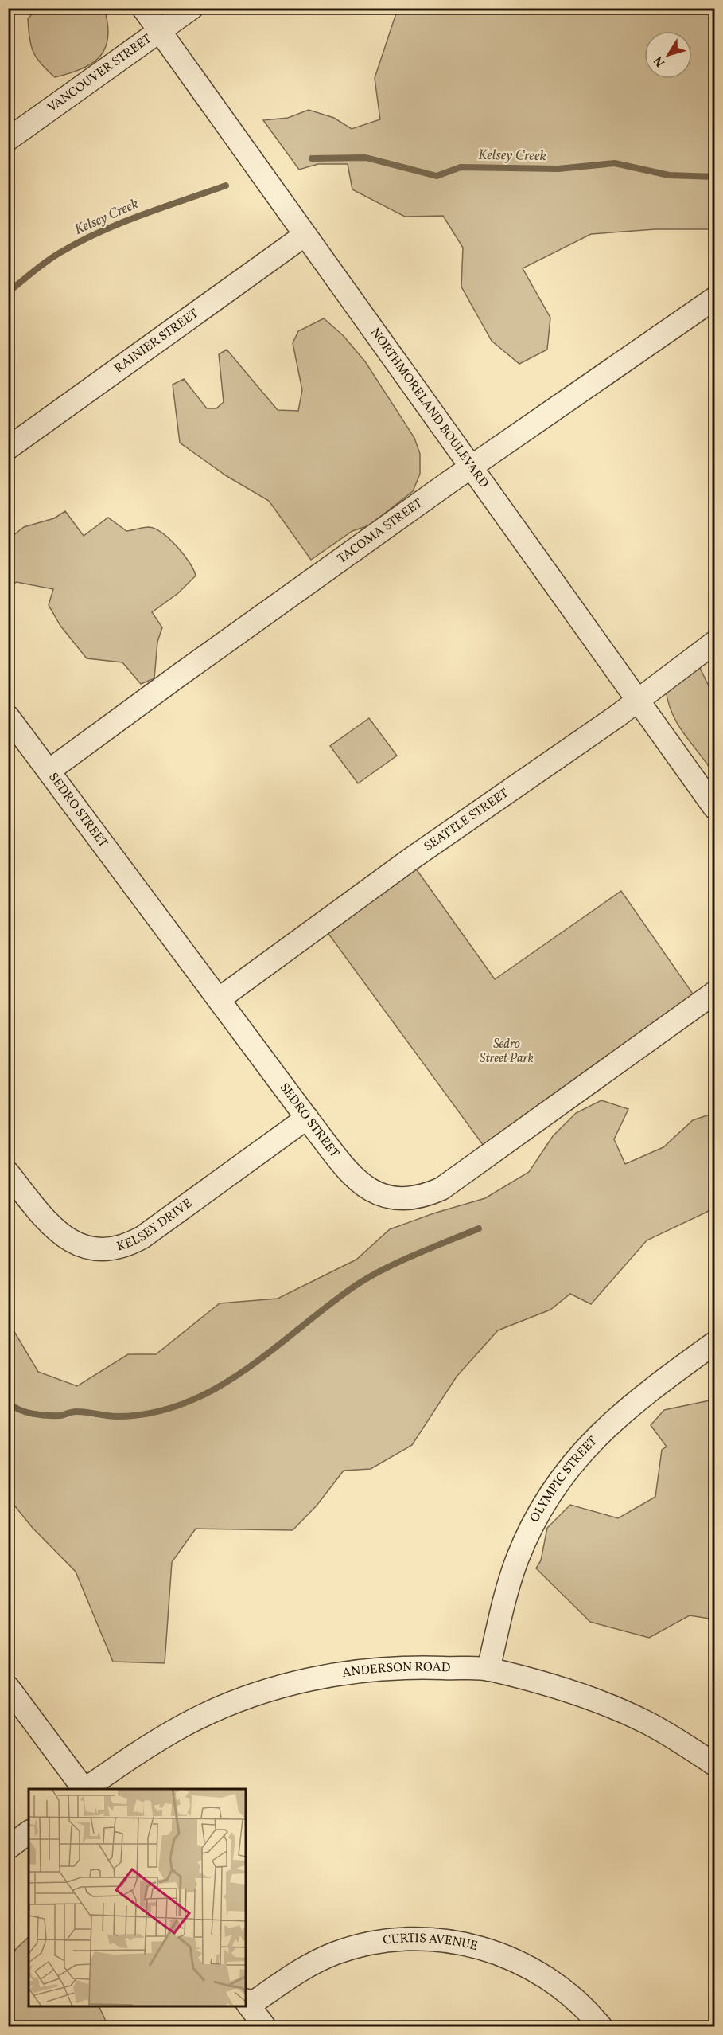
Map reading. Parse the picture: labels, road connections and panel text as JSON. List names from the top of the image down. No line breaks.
{"streets":{"street":["VANCOUVER STREET","RAINIER STREET","NORTHMORELAND BOULEVARD","TACOMA STREET","SEDRO STREET","SEATTLE STREET","KELSEY DRIVE","OLYMPIC STREET","ANDERSON ROAD","CURTIS AVENUE"]},"crossings":[["VANCOUVER STREET","NORTHMORELAND BOULEVARD"],["RAINIER STREET","NORTHMORELAND BOULEVARD"],["NORTHMORELAND BOULEVARD","TACOMA STREET"],["NORTHMORELAND BOULEVARD","SEATTLE STREET"],["TACOMA STREET","SEDRO STREET"],["SEDRO STREET","SEATTLE STREET"],["SEDRO STREET","KELSEY DRIVE"],["OLYMPIC STREET","ANDERSON ROAD"]],"water":["Kelsey Creek"],"parks":["Sedro Street Park"],"north":"bottom left"}
